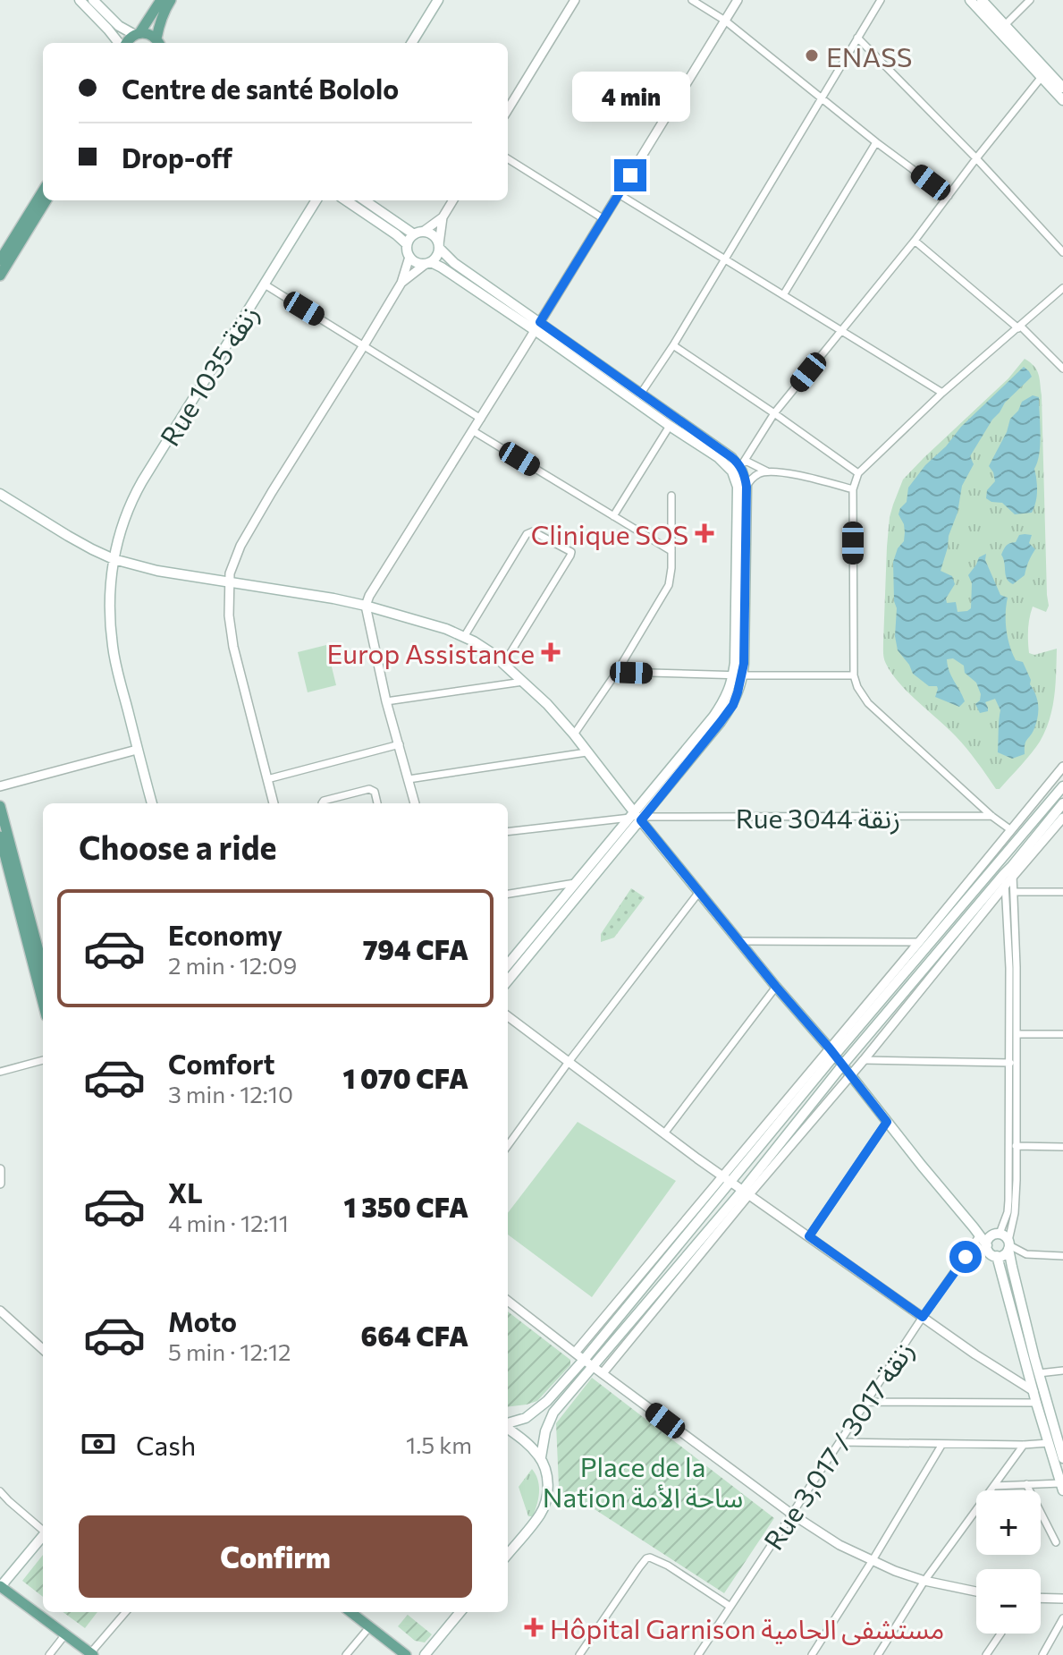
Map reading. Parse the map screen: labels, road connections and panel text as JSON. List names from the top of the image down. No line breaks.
{"streets":{"main road":["Rue 1035 زنقة"],"street":["Rue 3044 زنقة","Rue 3,017 / زنقة 3017"]},"parks":["Place de la Nation ساحة الأمة"],"places":{"other":["ENASS"],"health":["Clinique SOS","Europ Assistance","Hôpital Garnison مستشفى الحامية"]},"page":{"banner":["Centre de santé Bololo","Drop-off"],"bubble":"4 min","heading":"Choose a ride","list":[{"name":"Economy","note":"2 min · 12:09","value":"794 CFA"},{"name":"Comfort","note":"3 min · 12:10","value":"1 070 CFA"},{"name":"XL","note":"4 min · 12:11","value":"1 350 CFA"},{"name":"Moto","note":"5 min · 12:12","value":"664 CFA"}],"pay":["Cash","1.5 km"],"map_buttons":["+","−"],"buttons":"Confirm"}}
